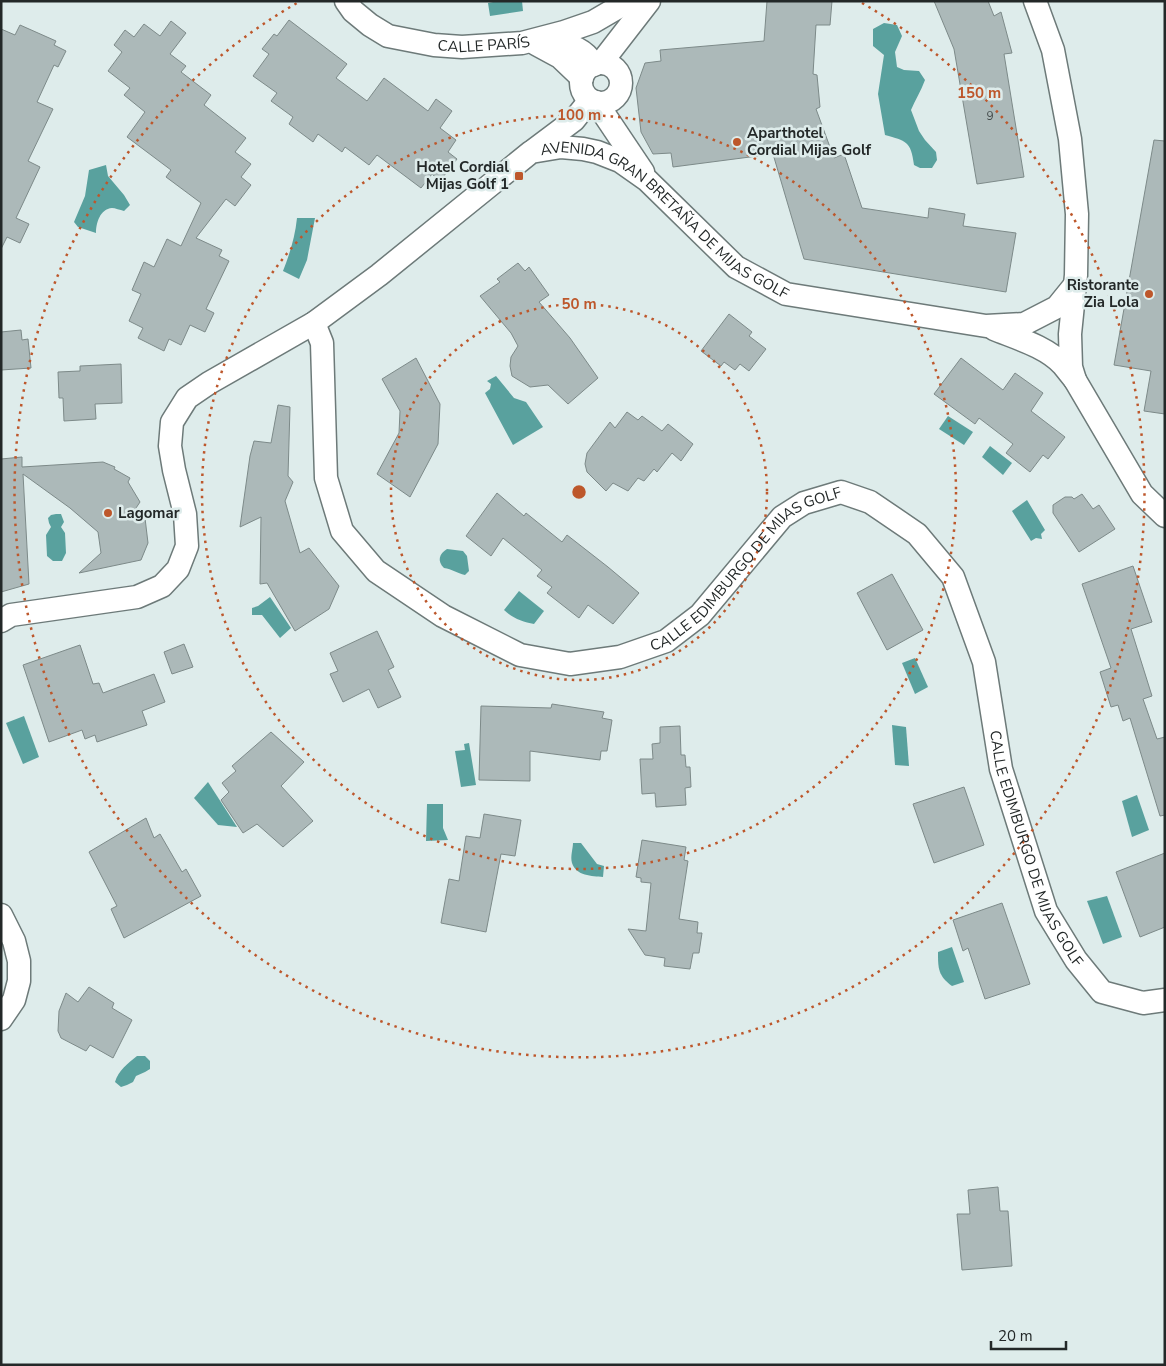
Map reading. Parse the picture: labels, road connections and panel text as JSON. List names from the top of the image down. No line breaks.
{"streets":{"street":["CALLE PARÍS","AVENIDA GRAN BRETAÑA DE MIJAS GOLF","CALLE EDIMBURGO DE MIJAS GOLF"]},"crossings":[["AVENIDA GRAN BRETAÑA DE MIJAS GOLF","CALLE EDIMBURGO DE MIJAS GOLF"]],"places":{"other":["Aparthotel Cordial Mijas Golf","Ristorante Zia Lola","Lagomar"],"transit":["Hotel Cordial Mijas Golf 1"]},"house_numbers":["9"],"scale_bar":"20 m","rings":["150 m","100 m","50 m"]}
